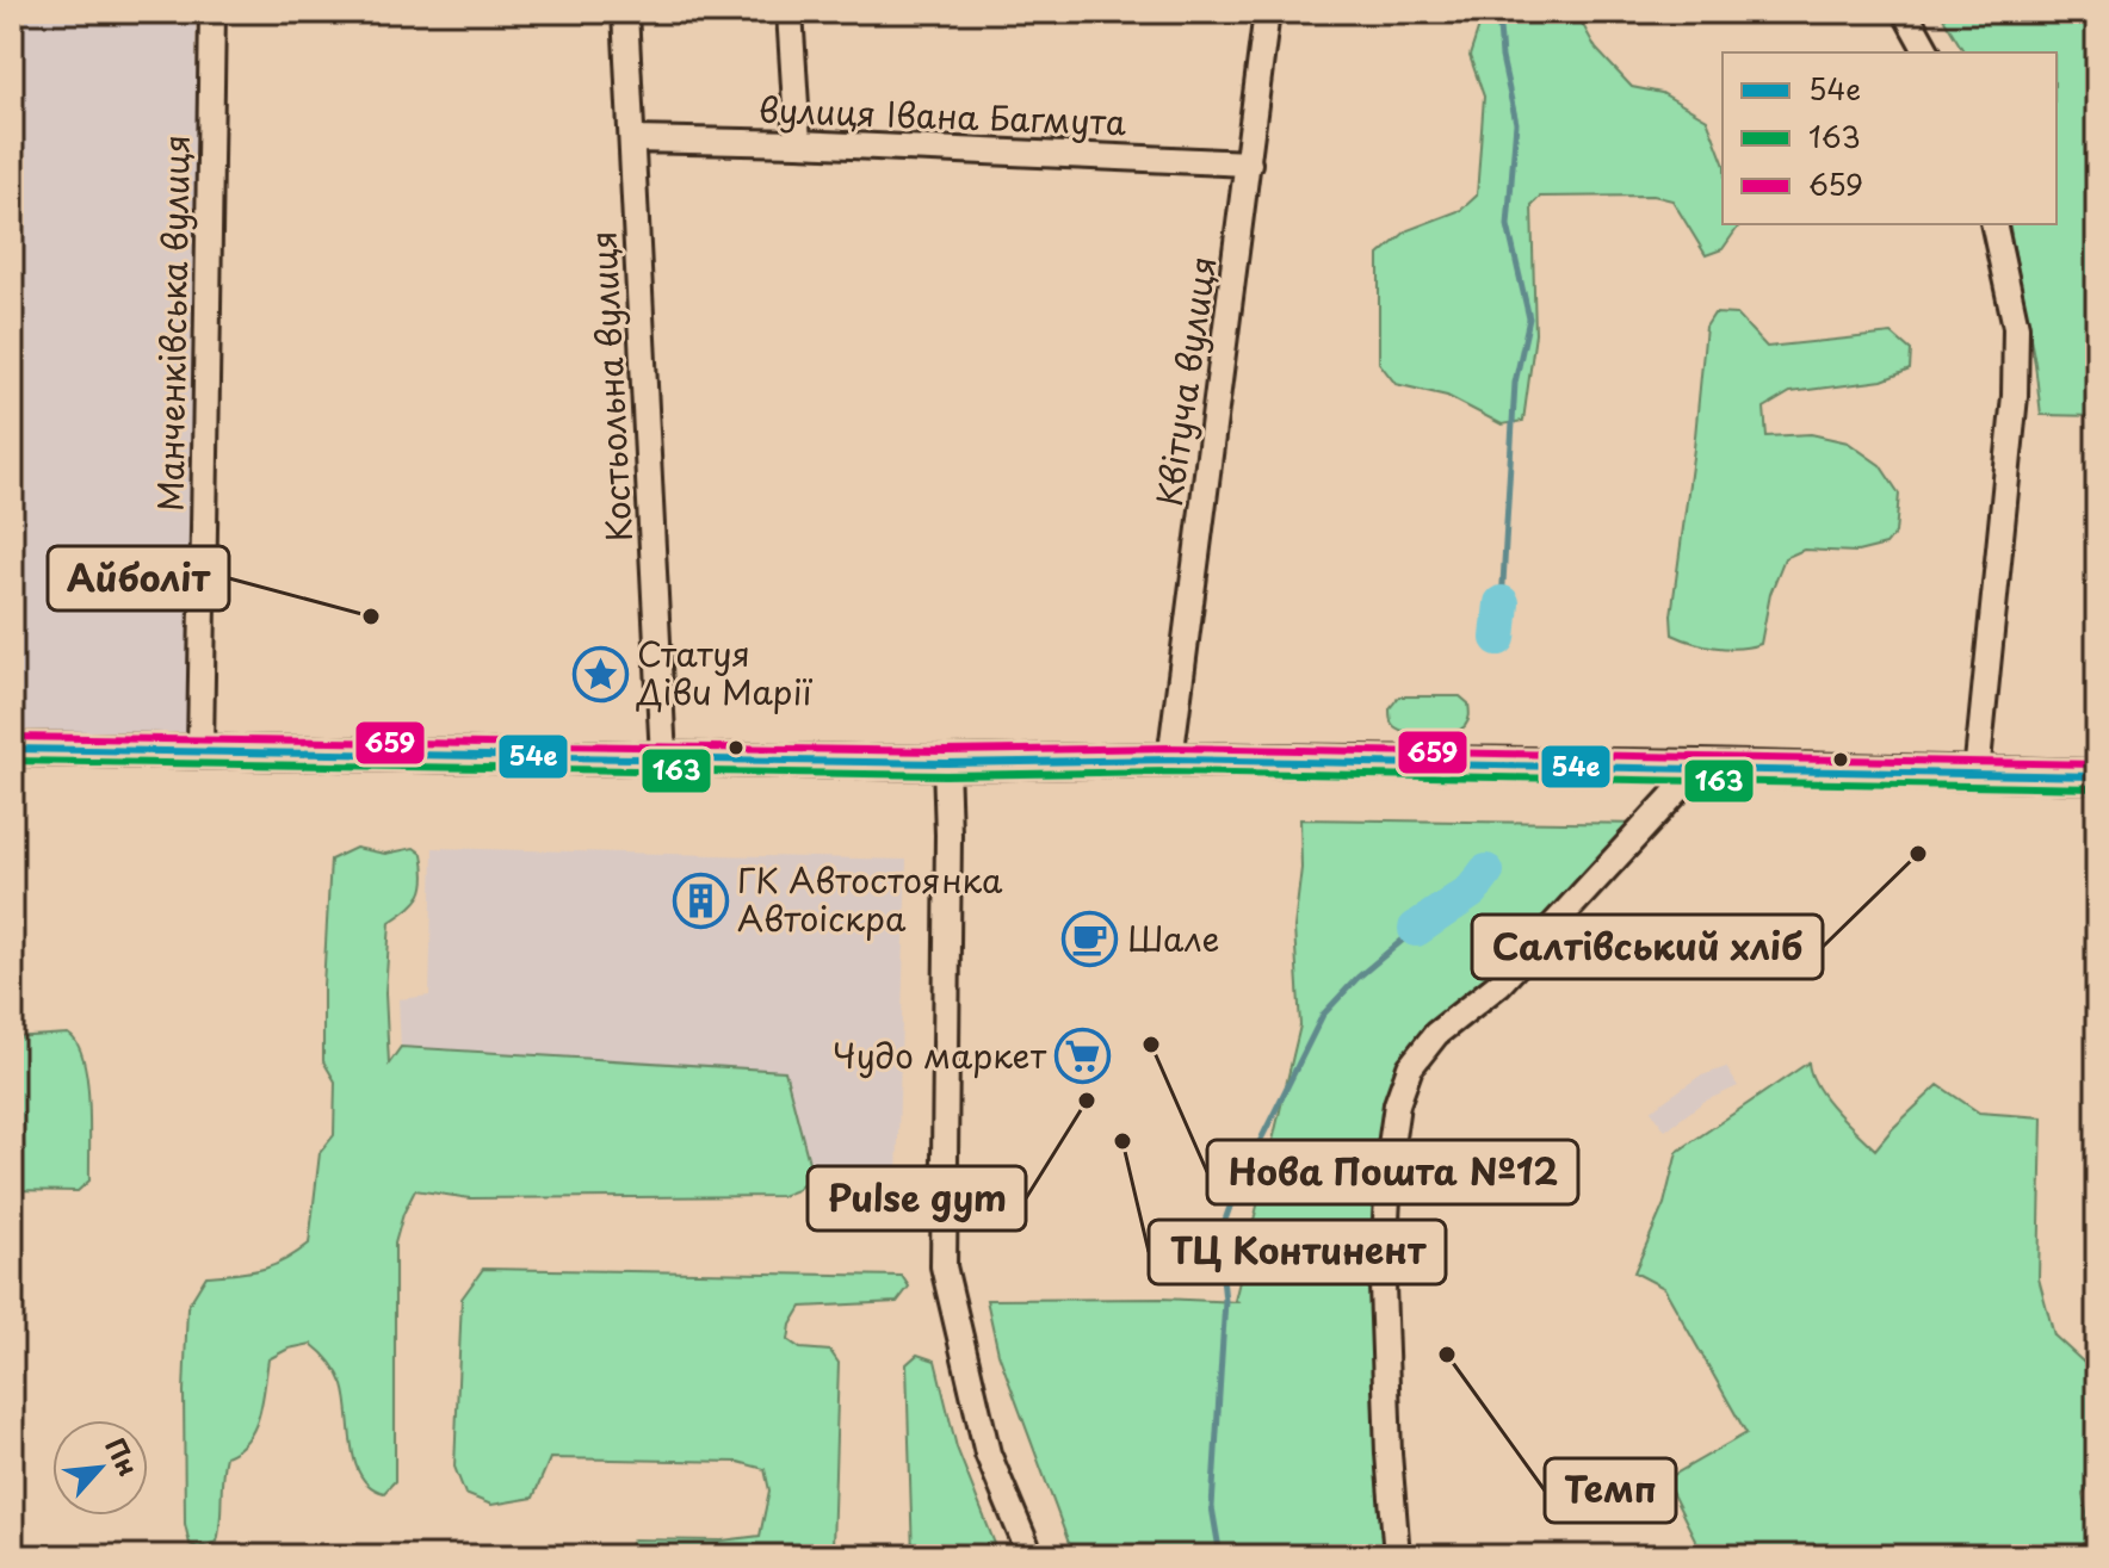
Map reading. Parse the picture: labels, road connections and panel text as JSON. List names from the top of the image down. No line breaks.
{"streets":{"street":["вулиця Івана Багмута","Манченківська вулиця","Квітуча вулиця","Костьольна вулиця"]},"crossings":[["вулиця Івана Багмута","Квітуча вулиця"],["вулиця Івана Багмута","Костьольна вулиця"]],"places":{"other":["Айболіт","Салтівський хліб","Нова Пошта №12","Pulse gym","ТЦ Континент","Темп"],"place":["Статуя Діви Марії"],"building":["ГК Автостоянка Автоіскра"],"cafe":["Шале"],"supermarket":["Чудо маркет"]},"lines":["transit line 659","transit line 54е","transit line 163"],"legend":["54е","163","659"],"north":"top right"}
